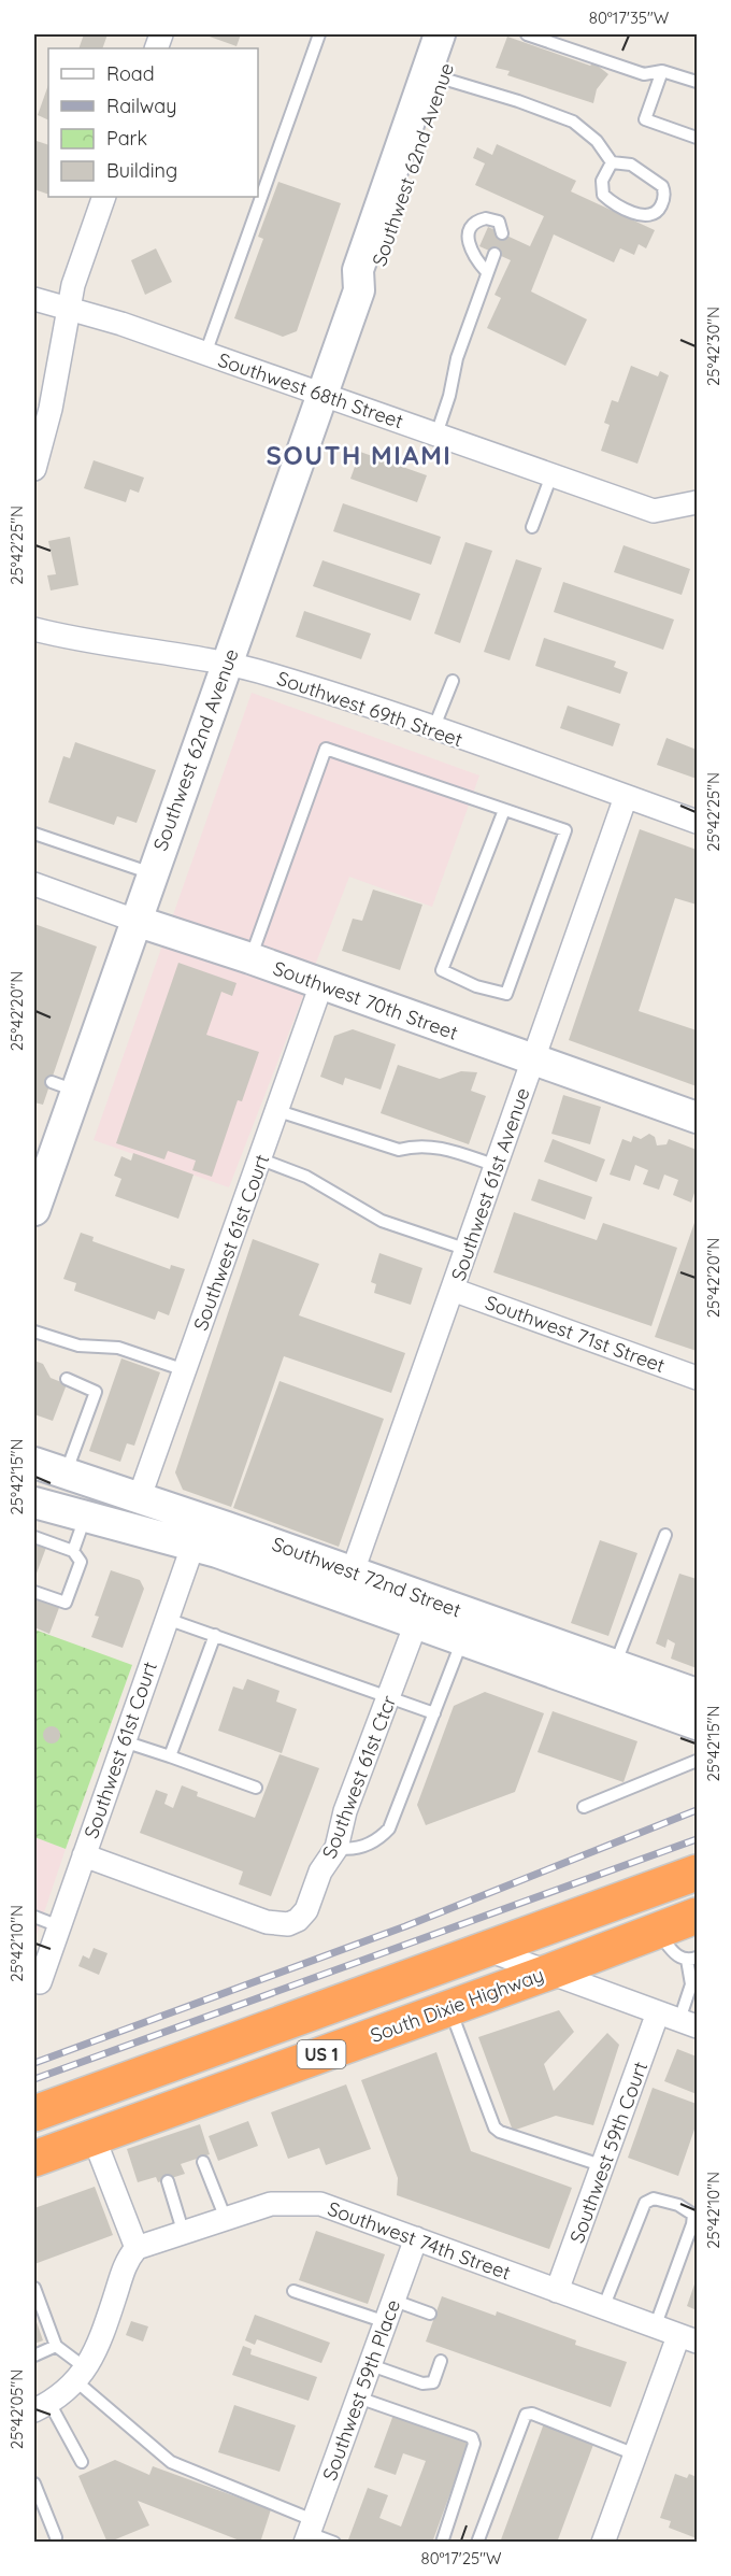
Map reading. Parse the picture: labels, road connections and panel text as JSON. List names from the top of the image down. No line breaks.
{"streets":{"highway":["South Dixie Highway","US 1"],"street":["Southwest 62nd Avenue","Southwest 68th Street","Southwest 69th Street","Southwest 70th Street","Southwest 61st Avenue","Southwest 61st Court","Southwest 71st Street","Southwest 72nd Street","Southwest 61st Ctcr","Southwest 59th Court","Southwest 74th Street","Southwest 59th Place"]},"crossings":[["Southwest 62nd Avenue","Southwest 68th Street"],["Southwest 62nd Avenue","Southwest 69th Street"],["Southwest 62nd Avenue","Southwest 70th Street"],["Southwest 69th Street","Southwest 61st Avenue"],["Southwest 70th Street","Southwest 61st Avenue"],["Southwest 70th Street","Southwest 61st Court"],["Southwest 61st Avenue","Southwest 71st Street"],["Southwest 61st Avenue","Southwest 72nd Street"],["Southwest 61st Court","Southwest 72nd Street"],["Southwest 61st Court","Southwest 61st Ctcr"],["Southwest 72nd Street","Southwest 61st Ctcr"],["Southwest 59th Court","Southwest 74th Street"],["Southwest 74th Street","Southwest 59th Place"]],"districts":["SOUTH MIAMI"],"legend":["Road","Railway","Park","Building"],"coordinates":["80°17'35\"W","25°42'30\"N","25°42'25\"N","25°42'20\"N","25°42'15\"N","25°42'10\"N","25°42'05\"N","80°17'25\"W"]}
